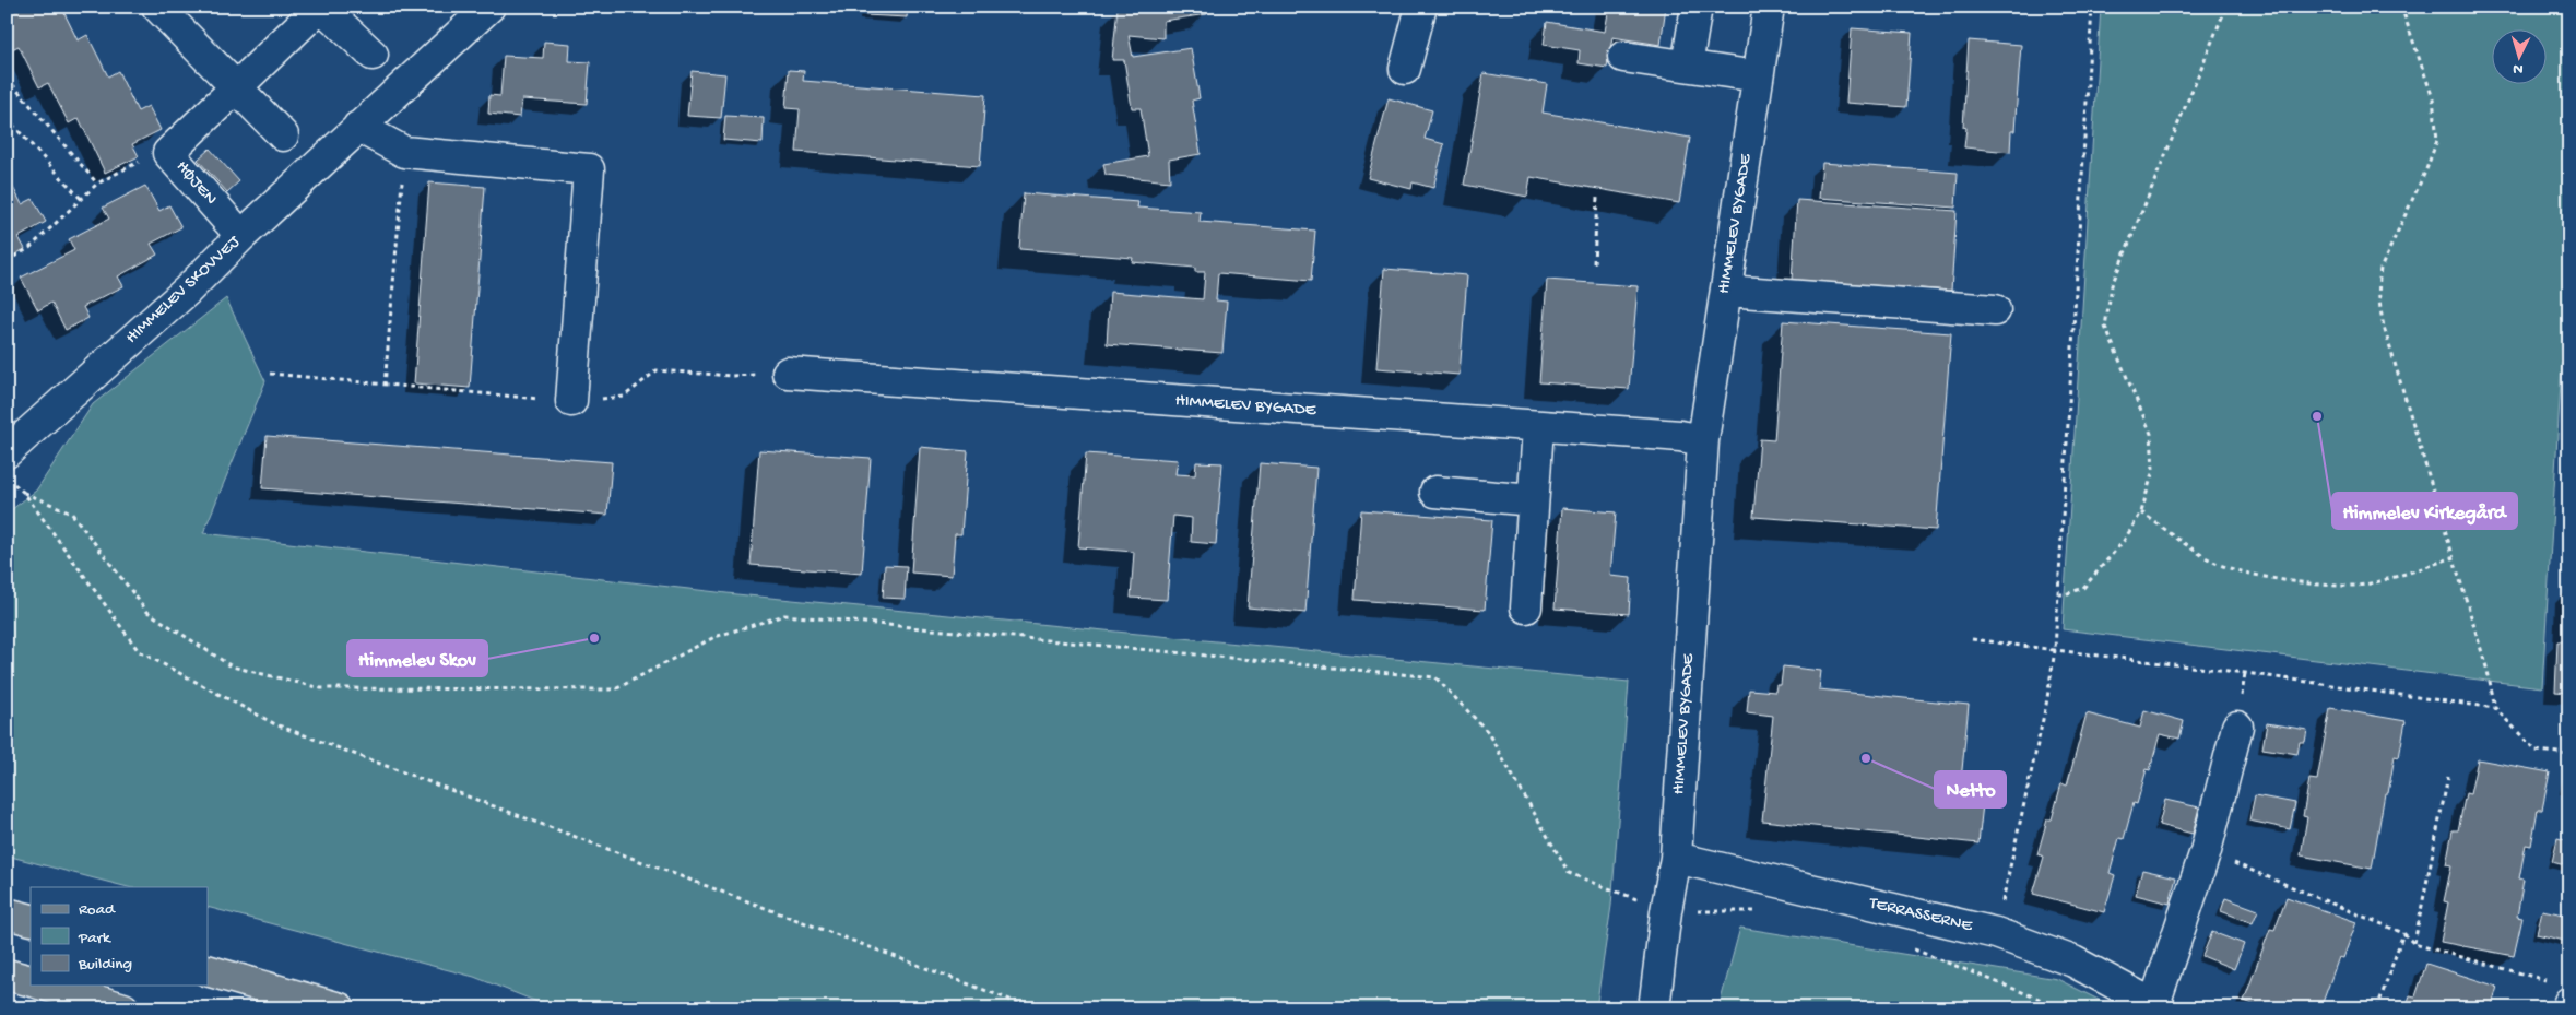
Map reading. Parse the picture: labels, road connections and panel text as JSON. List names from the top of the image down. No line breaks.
{"streets":{"street":["HØJEN","HIMMELEV BYGADE","HIMMELEV SKOVVEJ","TERRASSERNE"]},"crossings":[["HØJEN","HIMMELEV SKOVVEJ"],["HIMMELEV BYGADE","TERRASSERNE"]],"places":["Himmelev Kirkegård","Himmelev Skov","Netto"],"legend":["Road","Park","Building"],"north":"bottom"}
